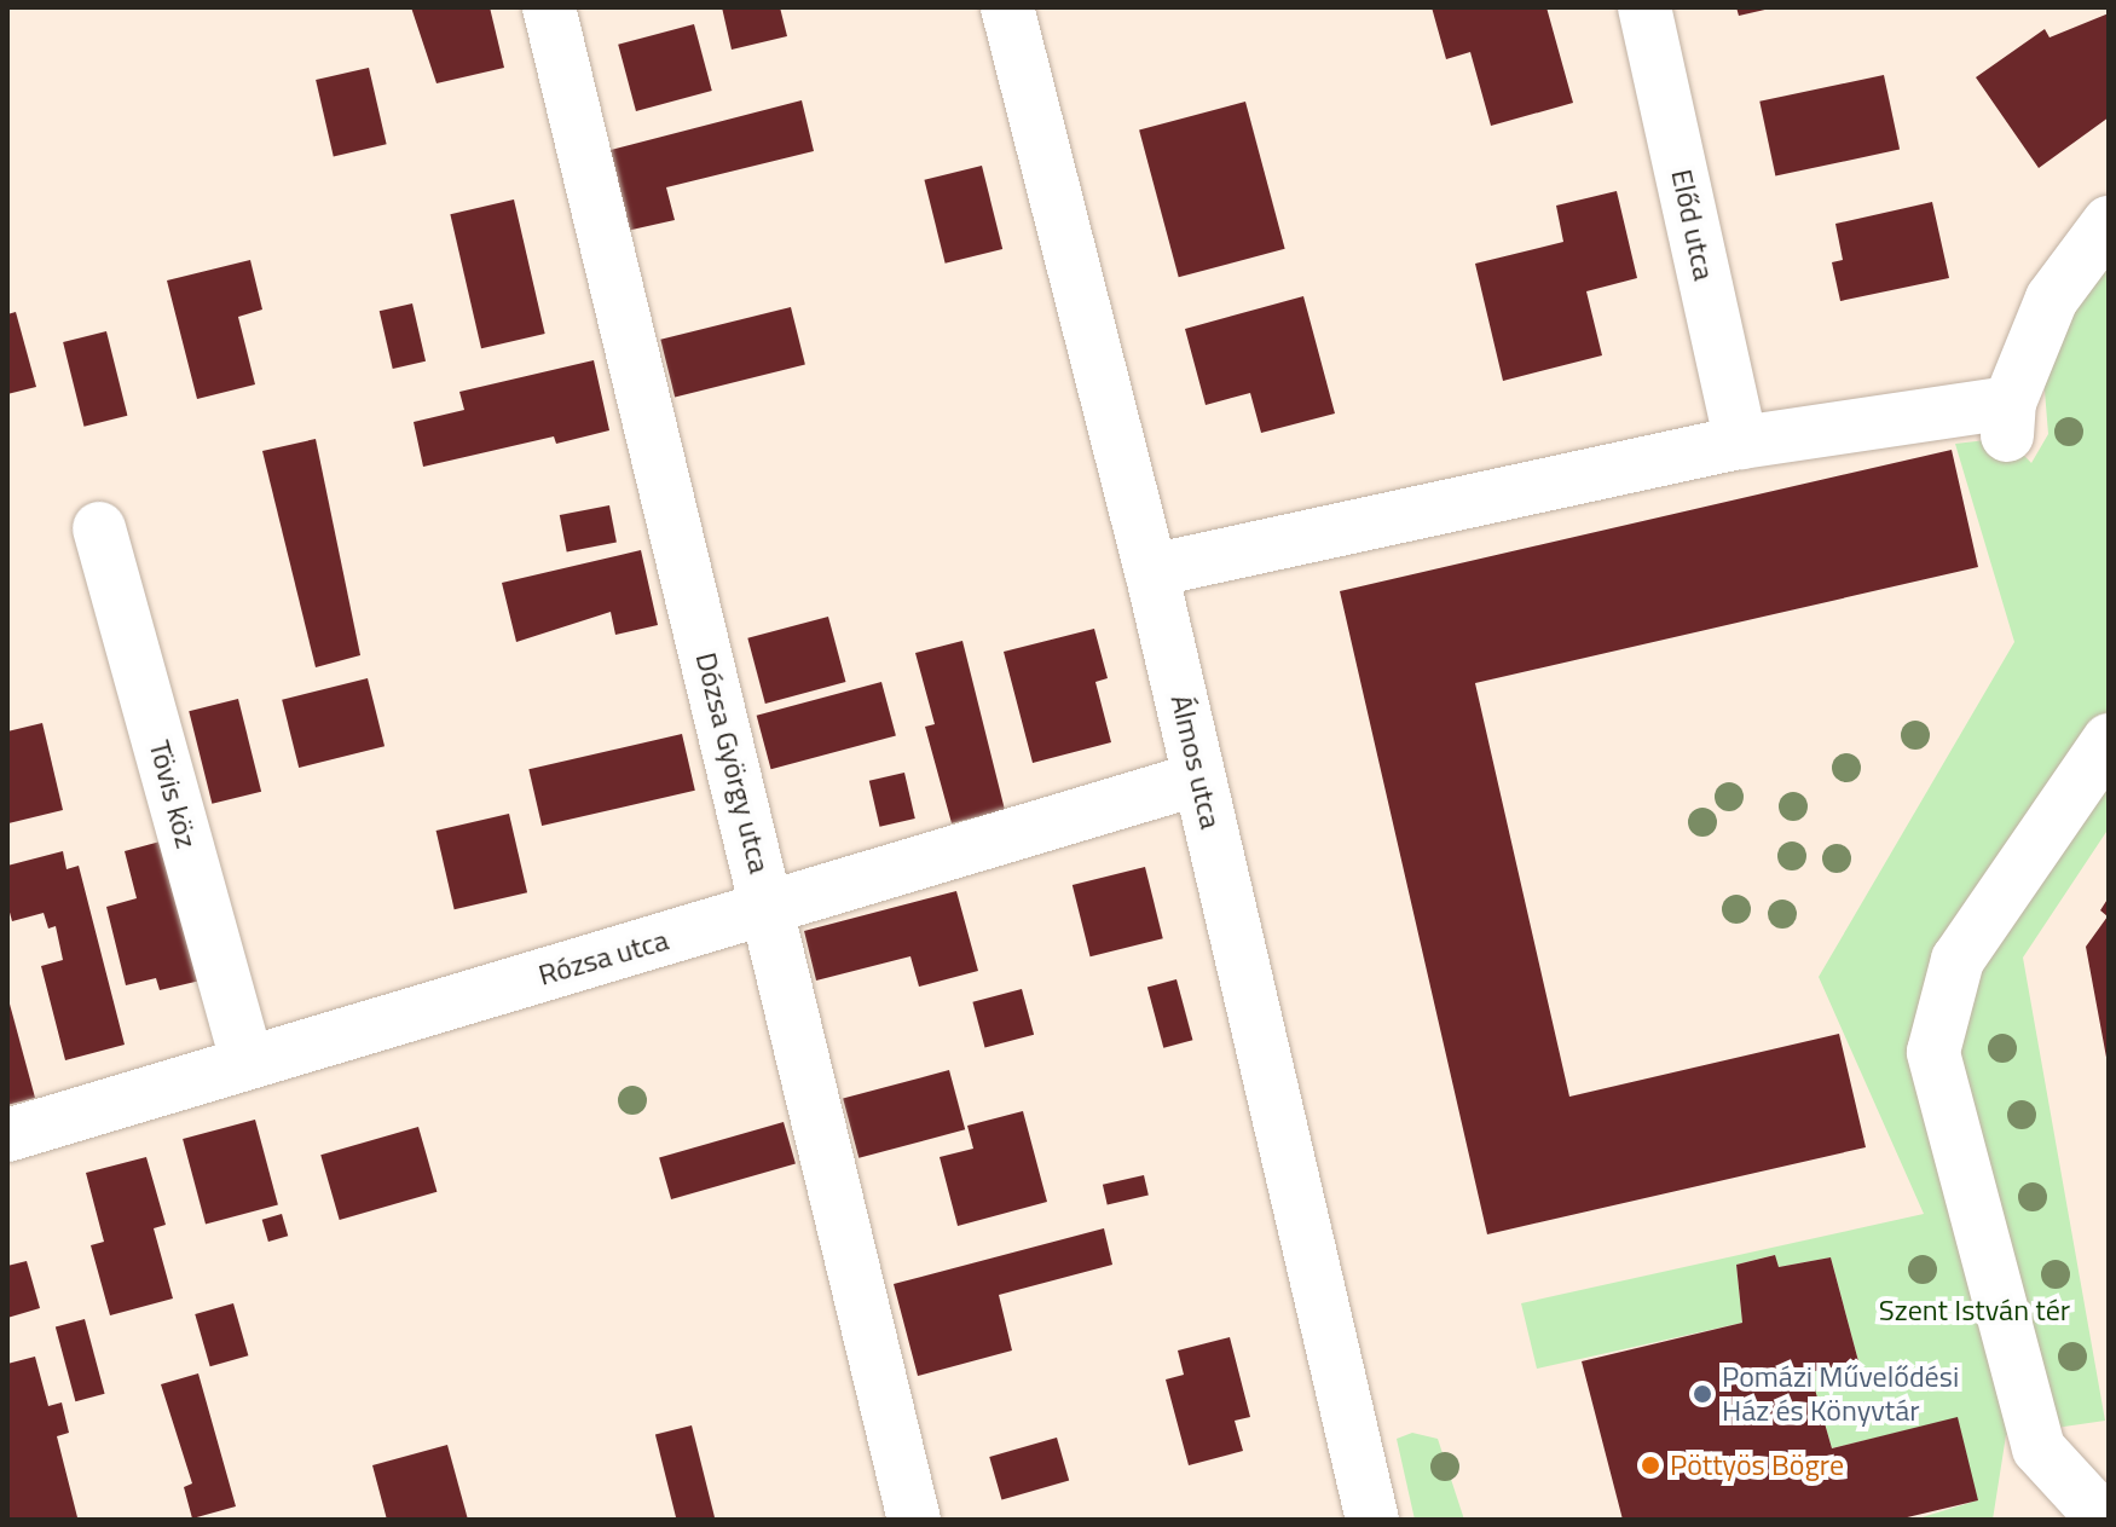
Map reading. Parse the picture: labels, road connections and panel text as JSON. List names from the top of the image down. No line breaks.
{"streets":{"street":["Előd utca","Álmos utca","Dózsa György utca","Tövis köz","Rózsa utca"]},"crossings":[["Álmos utca","Rózsa utca"],["Dózsa György utca","Rózsa utca"],["Tövis köz","Rózsa utca"]],"parks":["Szent István tér"],"places":["Pomázi Művelődési Ház és Könyvtár","Pöttyös Bögre"]}
